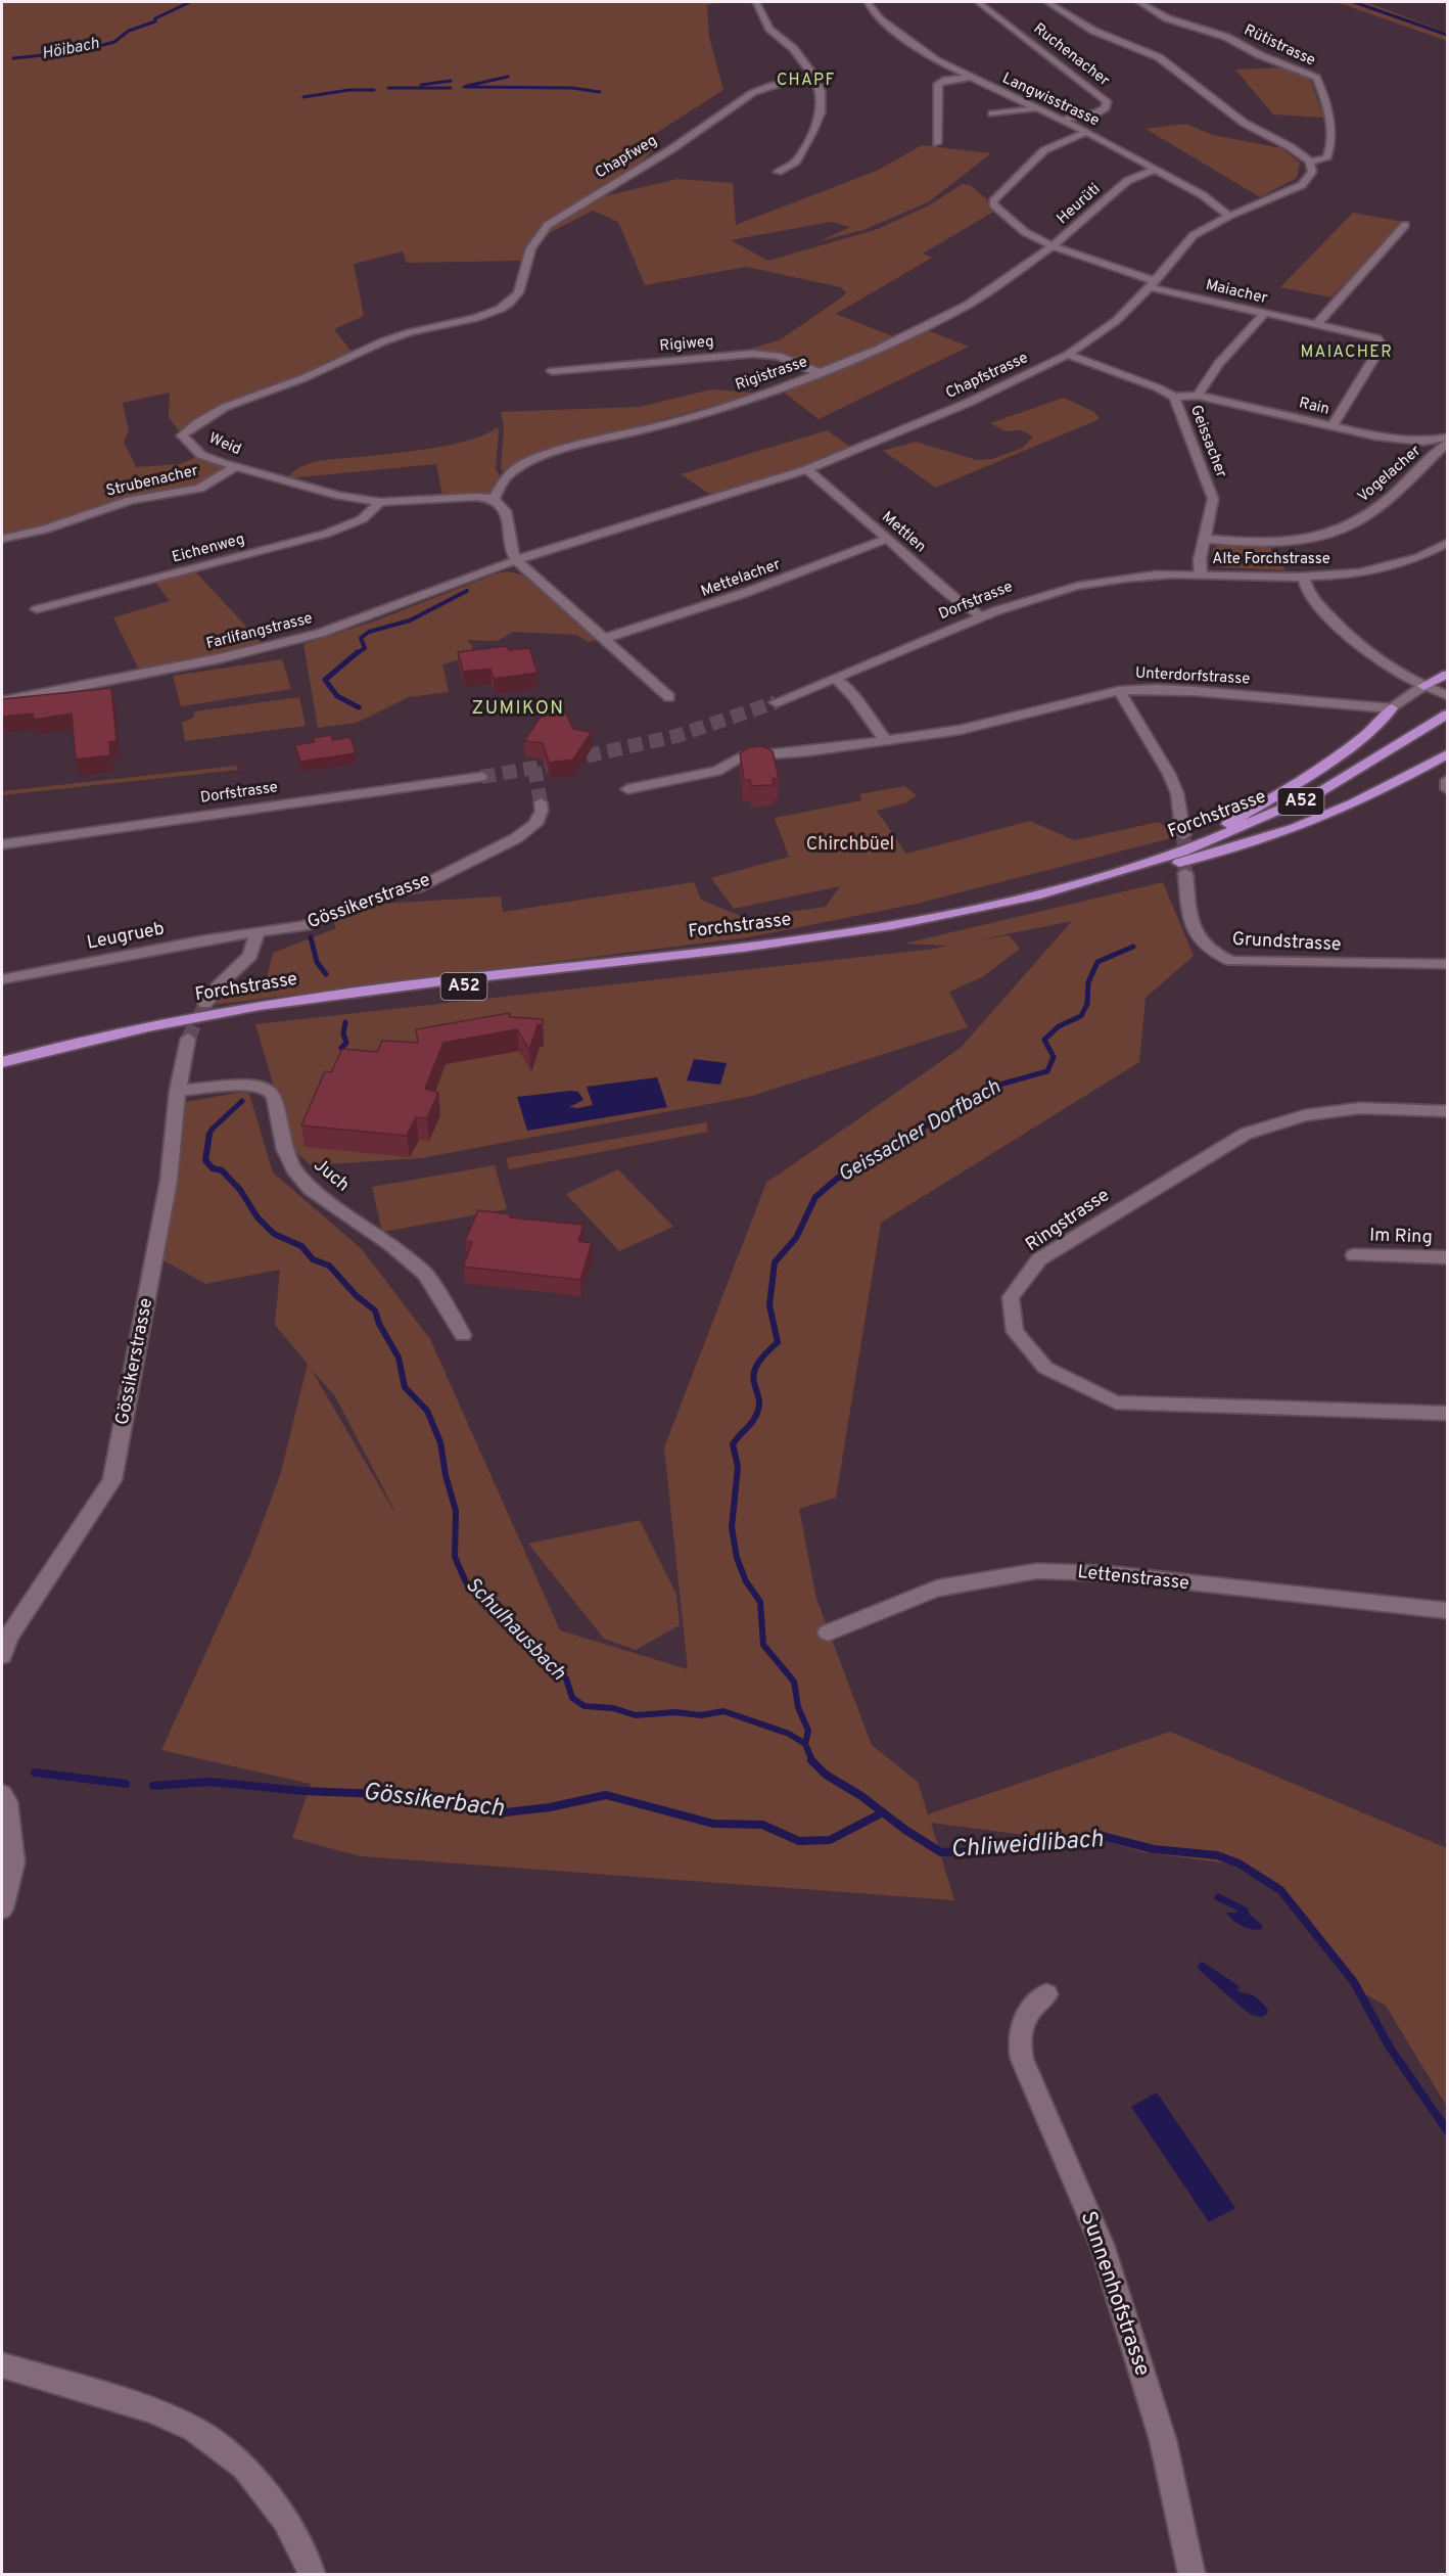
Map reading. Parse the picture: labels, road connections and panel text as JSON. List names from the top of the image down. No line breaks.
{"streets":{"highway":["A52","Forchstrasse"],"street":["Rütistrasse","Ruchenacher","Langwisstrasse","Chapfweg","Heurüti","Maiacher","Rigiweg","Rigistrasse","Chapfstrasse","Rain","Geissacher","Weid","Vogelacher","Strubenacher","Mettlen","Eichenweg","Alte Forchstrasse","Mettelacher","Dorfstrasse","Farlifangstrasse","Unterdorfstrasse","Gössikerstrasse","Leugrueb","Grundstrasse","Juch","Ringstrasse","Im Ring","Lettenstrasse","Sunnenhofstrasse"]},"crossings":[["Rütistrasse","Chapfstrasse"],["Ruchenacher","Langwisstrasse"],["Langwisstrasse","Heurüti"],["Langwisstrasse","Chapfstrasse"],["Chapfweg","Weid"],["Heurüti","Maiacher"],["Heurüti","Rigistrasse"],["Heurüti","Chapfstrasse"],["Maiacher","Chapfstrasse"],["Maiacher","Rain"],["Rigiweg","Rigistrasse"],["Rigistrasse","Weid"],["Chapfstrasse","Geissacher"],["Chapfstrasse","Mettlen"],["Chapfstrasse","Farlifangstrasse"],["Rain","Geissacher"],["Geissacher","Vogelacher"],["Geissacher","Alte Forchstrasse"],["Geissacher","Dorfstrasse"],["Weid","Strubenacher"],["Weid","Eichenweg"],["Mettlen","Mettelacher"],["Mettlen","Dorfstrasse"],["Alte Forchstrasse","Dorfstrasse"],["Gössikerstrasse","Leugrueb"],["Gössikerstrasse","Juch"]],"districts":["CHAPF","MAIACHER","ZUMIKON"],"water":["Höibach","Geissacher Dorfbach","Schulhausbach","Gössikerbach","Chliweidlibach"],"parks":["Chirchbüel"]}
